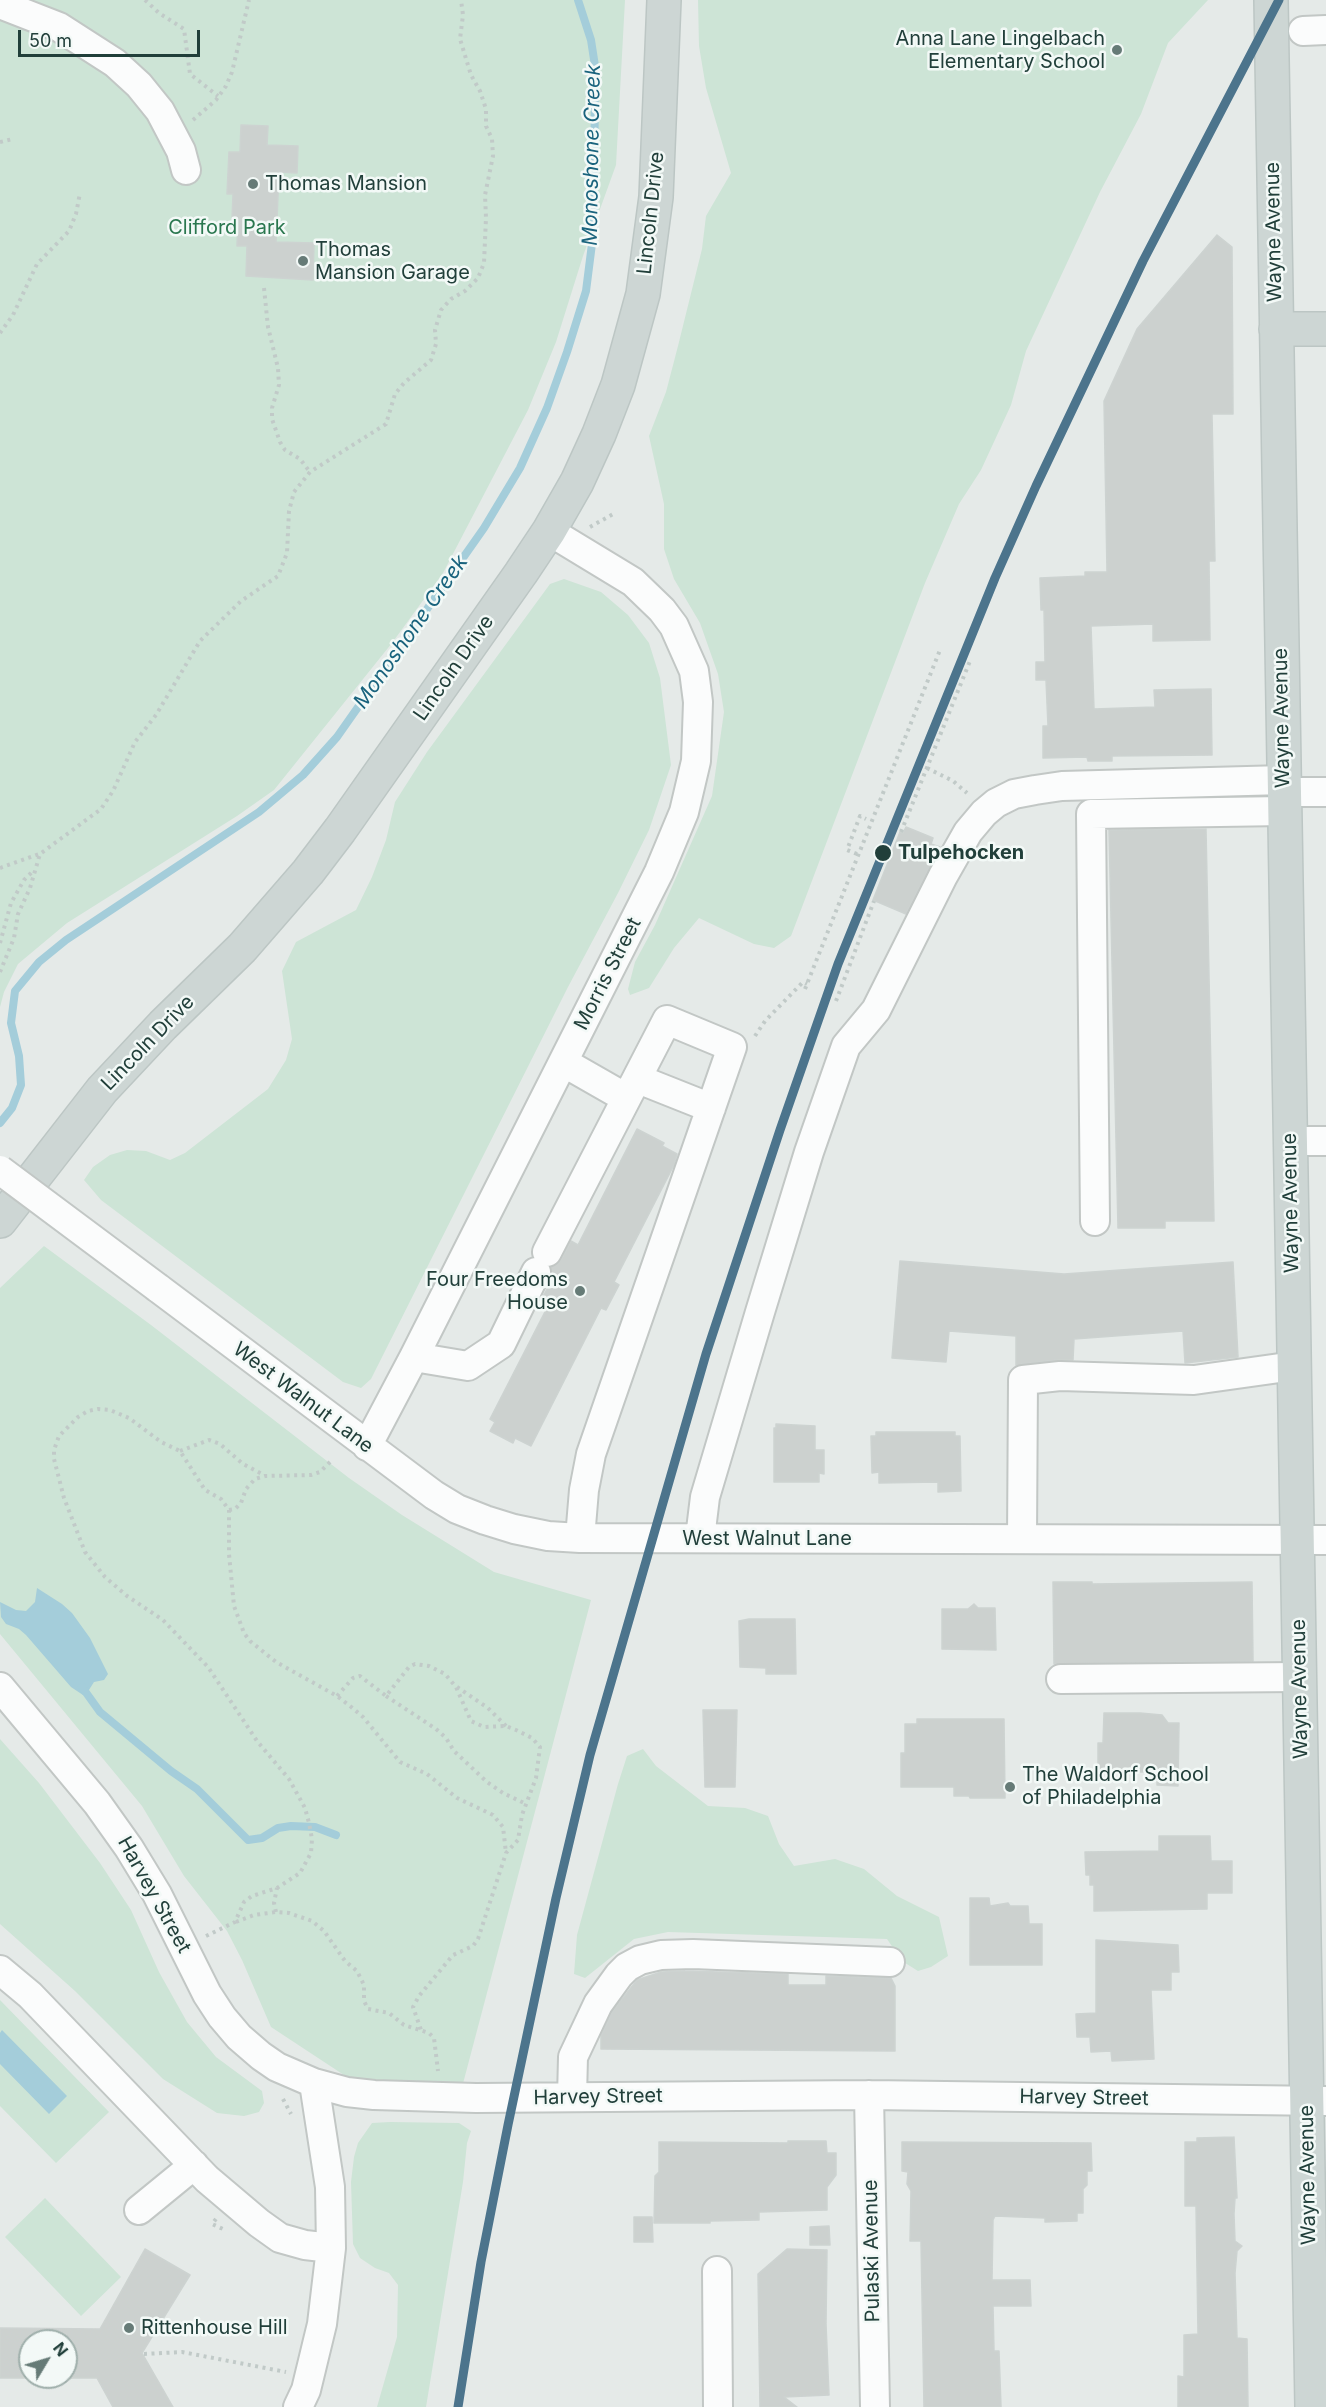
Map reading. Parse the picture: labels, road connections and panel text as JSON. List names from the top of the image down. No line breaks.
{"streets":{"main road":["Lincoln Drive","Wayne Avenue"],"street":["Morris Street","West Walnut Lane","Harvey Street","Pulaski Avenue"]},"crossings":[["Lincoln Drive","Morris Street"],["Wayne Avenue","West Walnut Lane"],["Wayne Avenue","Harvey Street"],["Morris Street","West Walnut Lane"],["Harvey Street","Pulaski Avenue"]],"water":["Monoshone Creek"],"parks":["Clifford Park"],"places":["Anna Lane Lingelbach Elementary School","Thomas Mansion","Thomas Mansion Garage","Tulpehocken","Four Freedoms House","The Waldorf School of Philadelphia","Rittenhouse Hill"],"scale_bar":"50 m","north":"top right"}
